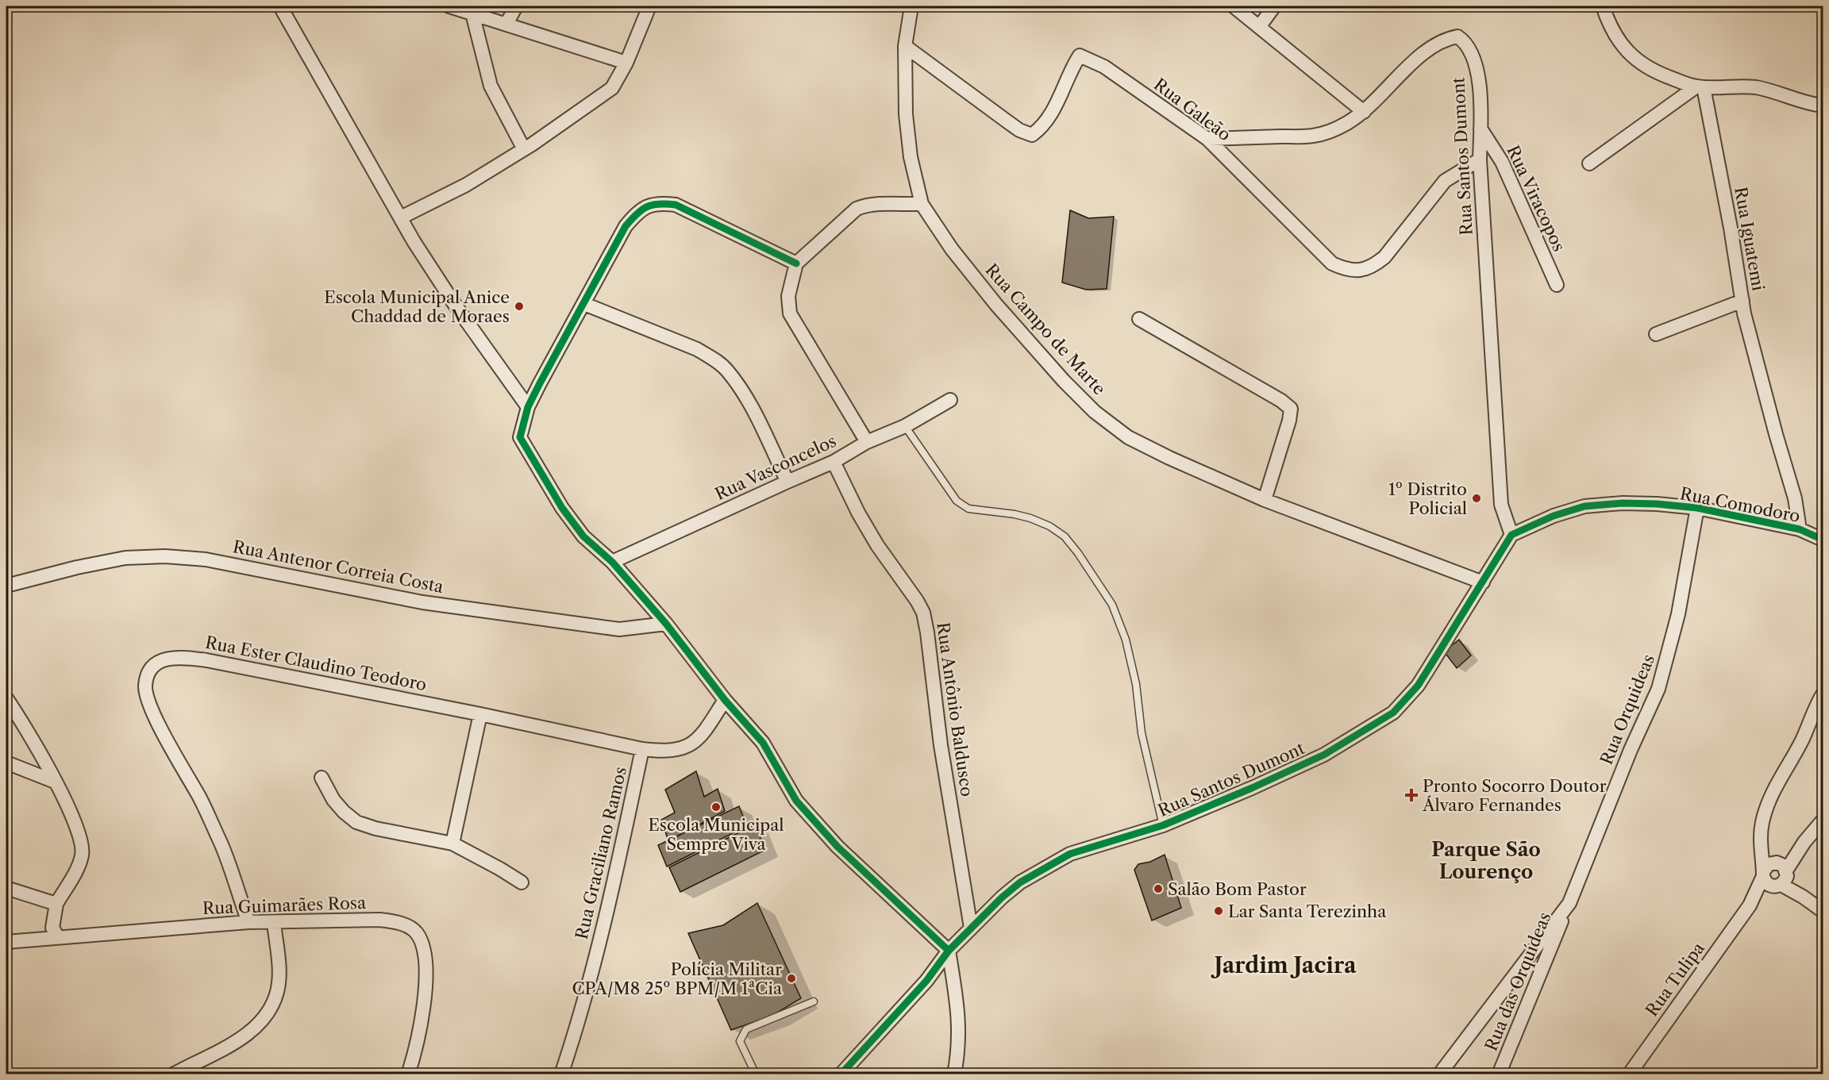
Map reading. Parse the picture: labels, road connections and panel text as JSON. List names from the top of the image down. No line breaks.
{"streets":{"street":["Rua Galeão","Rua Santos Dumont","Rua Viracopos","Rua Iguatemi","Rua Campo de Marte","Rua Vasconcelos","Rua Comodoro","Rua Antenor Correia Costa","Rua Ester Claudino Teodoro","Rua Antônio Baldusco","Rua Orquideas","Rua Graciliano Ramos","Rua Guimarães Rosa","Rua Tulipa","Rua das Orquídeas"]},"crossings":[["Rua Galeão","Rua Santos Dumont"],["Rua Galeão","Rua Campo de Marte"],["Rua Santos Dumont","Rua Viracopos"],["Rua Santos Dumont","Rua Campo de Marte"],["Rua Santos Dumont","Rua Comodoro"],["Rua Santos Dumont","Rua Antônio Baldusco"],["Rua Iguatemi","Rua Comodoro"],["Rua Vasconcelos","Rua Antônio Baldusco"],["Rua Comodoro","Rua Orquideas"],["Rua Ester Claudino Teodoro","Rua Graciliano Ramos"],["Rua Ester Claudino Teodoro","Rua Guimarães Rosa"],["Rua Orquideas","Rua das Orquídeas"]],"districts":["Parque São Lourenço","Jardim Jacira"],"places":{"other":["Escola Municipal Anice Chaddad de Moraes","1º Distrito Policial","Escola Municipal Sempre Viva","Salão Bom Pastor","Lar Santa Terezinha","Polícia Militar CPA/M8 25º BPM/M 1ªCia"],"health":["Pronto Socorro Doutor Álvaro Fernandes"]}}
